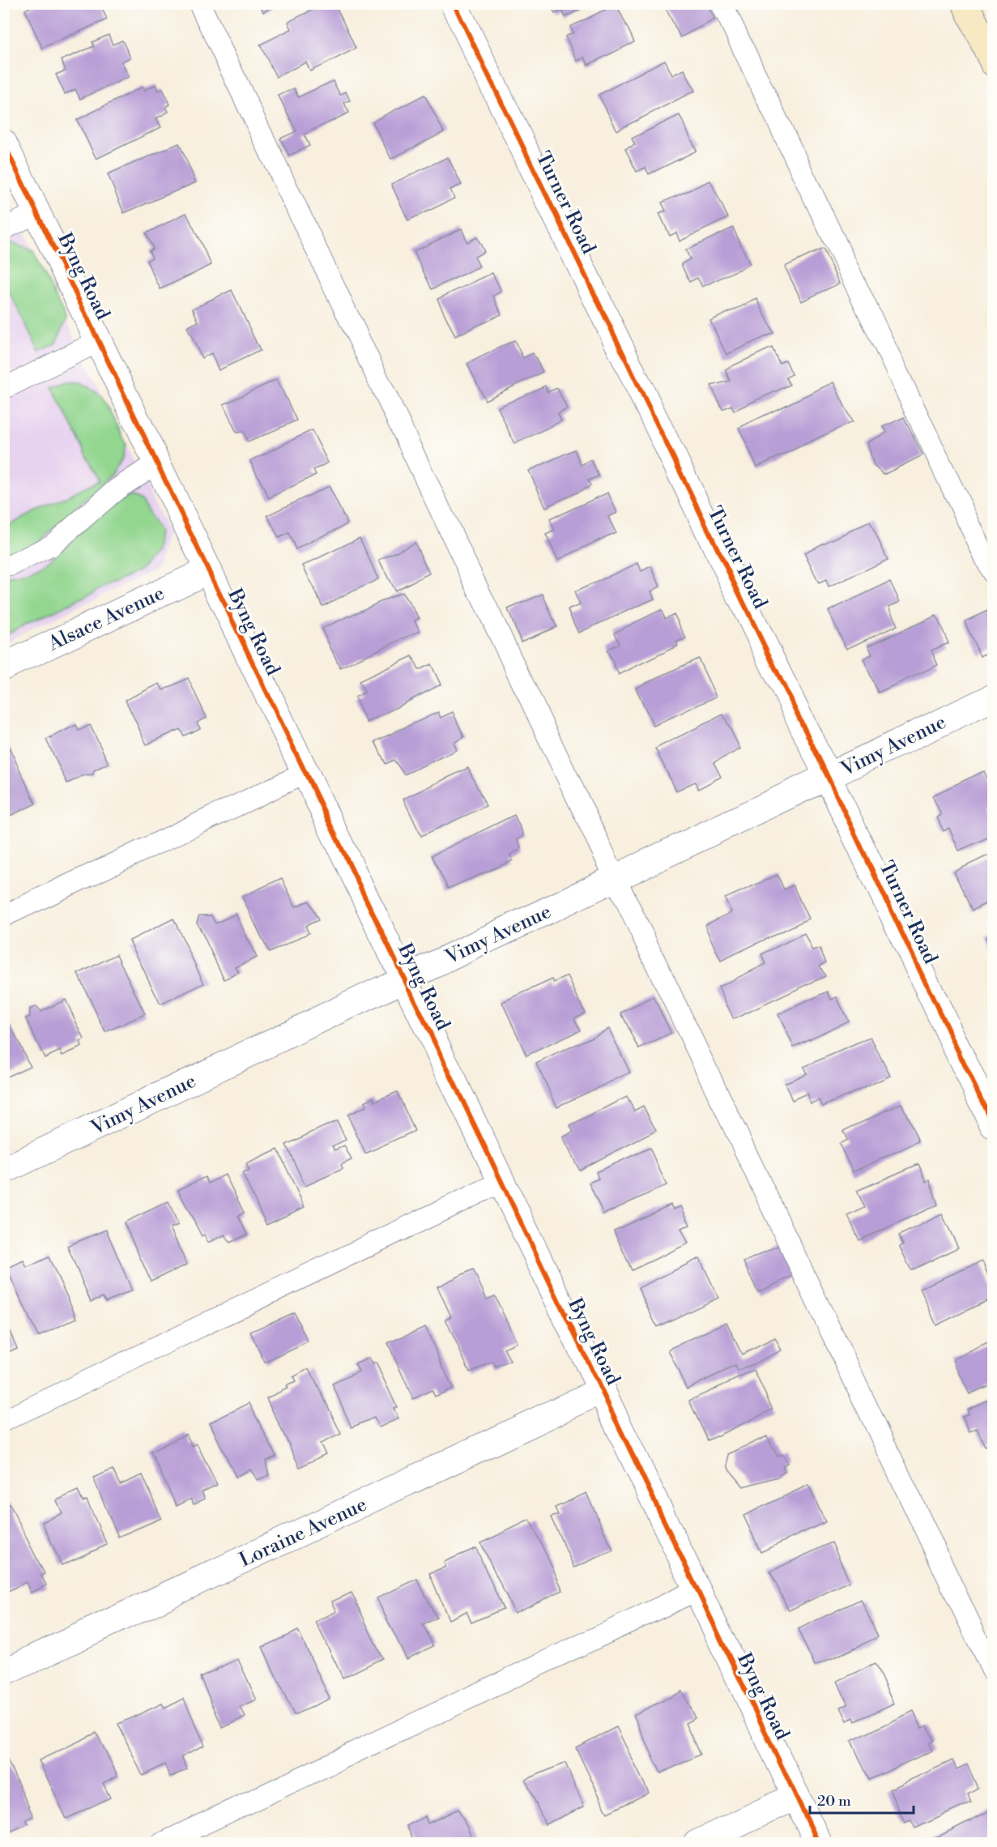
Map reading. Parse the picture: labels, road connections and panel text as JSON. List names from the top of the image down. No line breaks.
{"streets":{"street":["Turner Road","Byng Road","Alsace Avenue","Vimy Avenue","Loraine Avenue"]},"crossings":[["Turner Road","Vimy Avenue"],["Byng Road","Alsace Avenue"],["Byng Road","Vimy Avenue"],["Byng Road","Loraine Avenue"]],"scale_bar":"20 m"}
